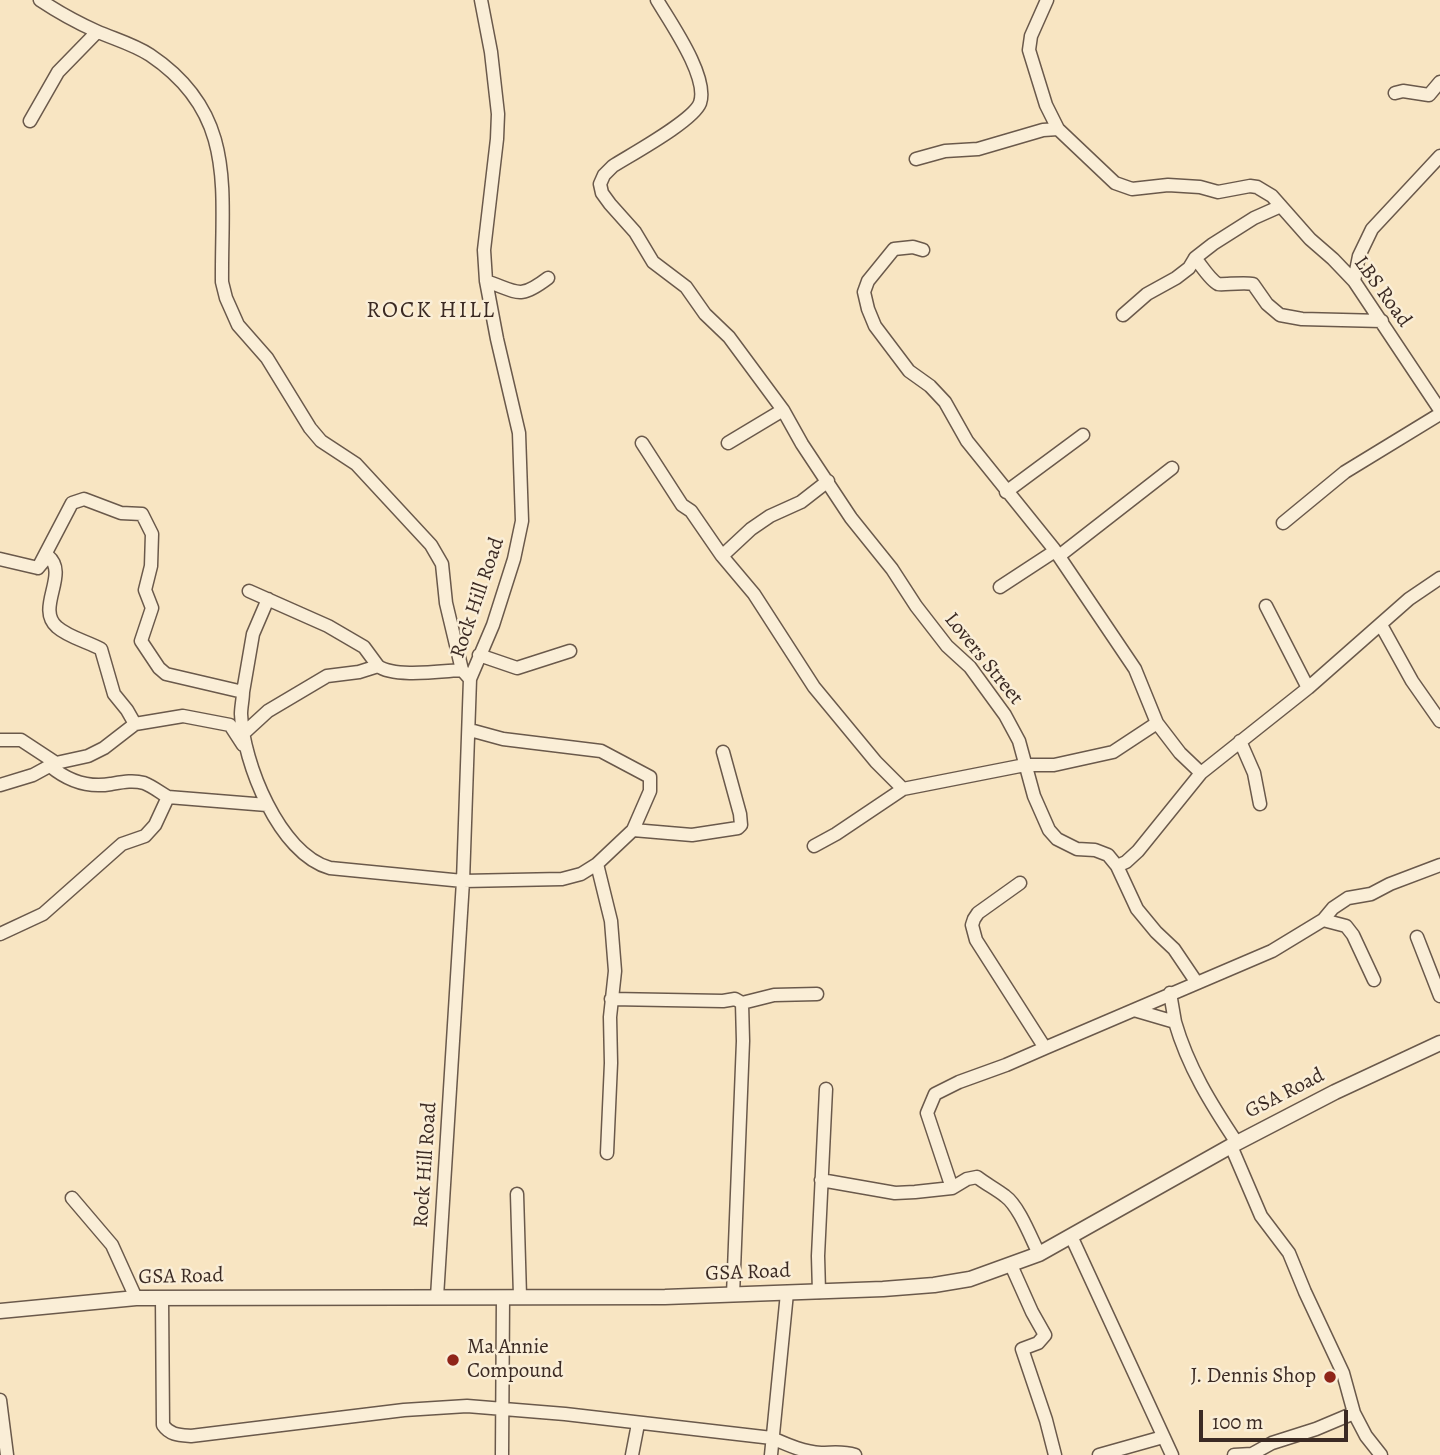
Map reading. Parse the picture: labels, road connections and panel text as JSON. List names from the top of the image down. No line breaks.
{"streets":{"street":["LBS Road","Rock Hill Road","Lovers Street","GSA Road"]},"crossings":[["Rock Hill Road","GSA Road"]],"districts":["ROCK HILL"],"places":["Ma Annie Compound","J. Dennis Shop"],"scale_bar":"100 m"}
